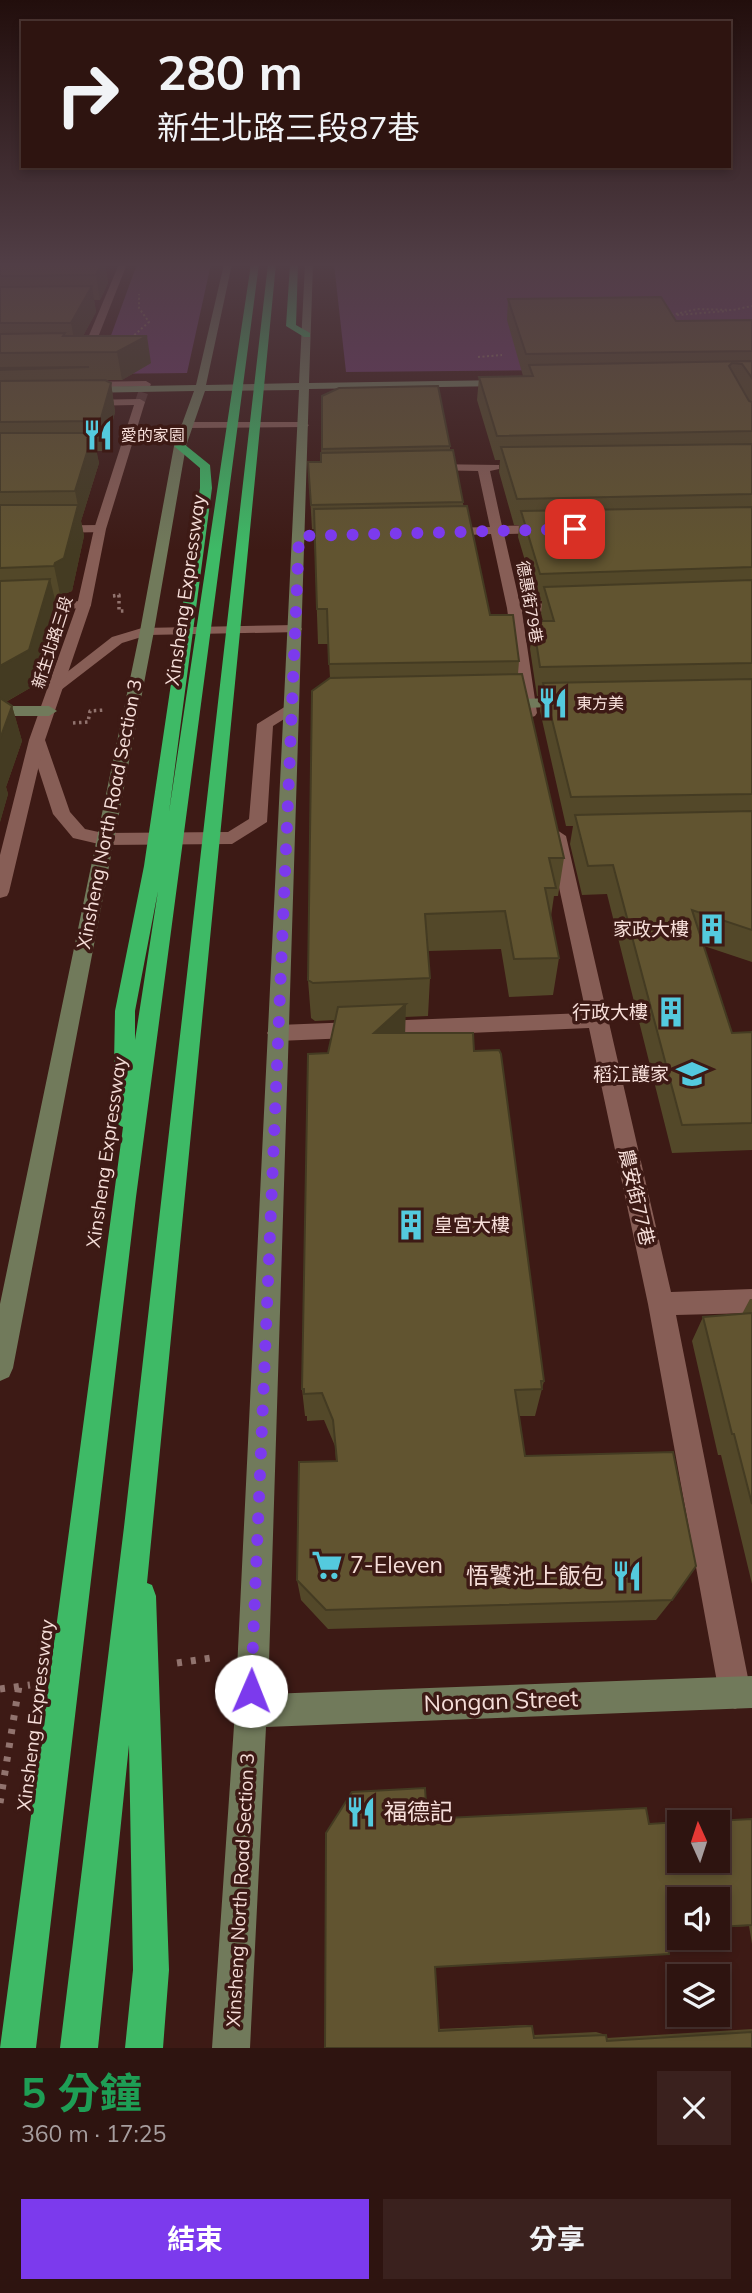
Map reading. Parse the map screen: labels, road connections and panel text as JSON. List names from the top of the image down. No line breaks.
{"streets":{"highway":["Xinsheng Expressway"],"street":["德惠街79巷","新生北路三段","Xinsheng North Road Section 3","農安街77巷","Nongan Street"]},"crossings":[["Xinsheng North Road Section 3","Nongan Street"],["農安街77巷","Nongan Street"]],"places":{"restaurant":["愛的家園","東方美","悟饕池上飯包","福德記"],"building":["家政大樓","行政大樓","皇宮大樓"],"school or university":["稻江護家"],"supermarket":["7-Eleven"]},"north":"top","page":{"turn":["280 m","新生北路三段87巷"],"heading":["5 分鐘","360 m · 17:25"],"buttons":["結束","分享"]}}
